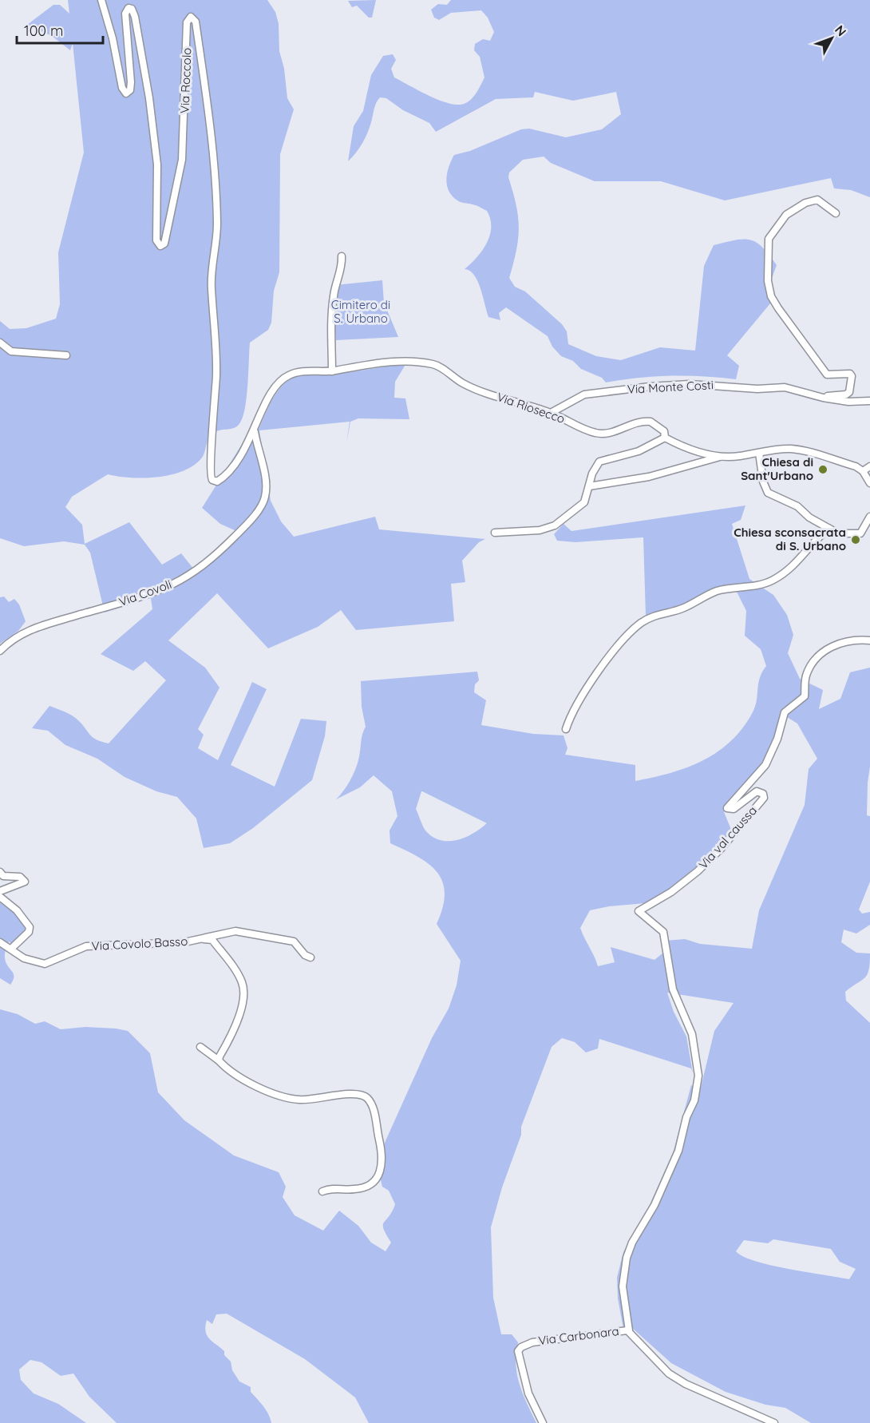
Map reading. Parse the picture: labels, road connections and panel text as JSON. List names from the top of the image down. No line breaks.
{"streets":{"street":["Via Roccolo","Via Monte Costi","Via Riosecco","Via Covoli","Via val caussa","Via Covolo Basso","Via Carbonara"]},"crossings":[["Via Roccolo","Via Riosecco"],["Via Roccolo","Via Covoli"],["Via Monte Costi","Via Riosecco"],["Via Riosecco","Via Covoli"],["Via val caussa","Via Carbonara"]],"parks":["Cimitero di S. Urbano"],"places":["Chiesa di Sant'Urbano","Chiesa sconsacrata di S. Urbano"],"scale_bar":"100 m","north":"top right"}
